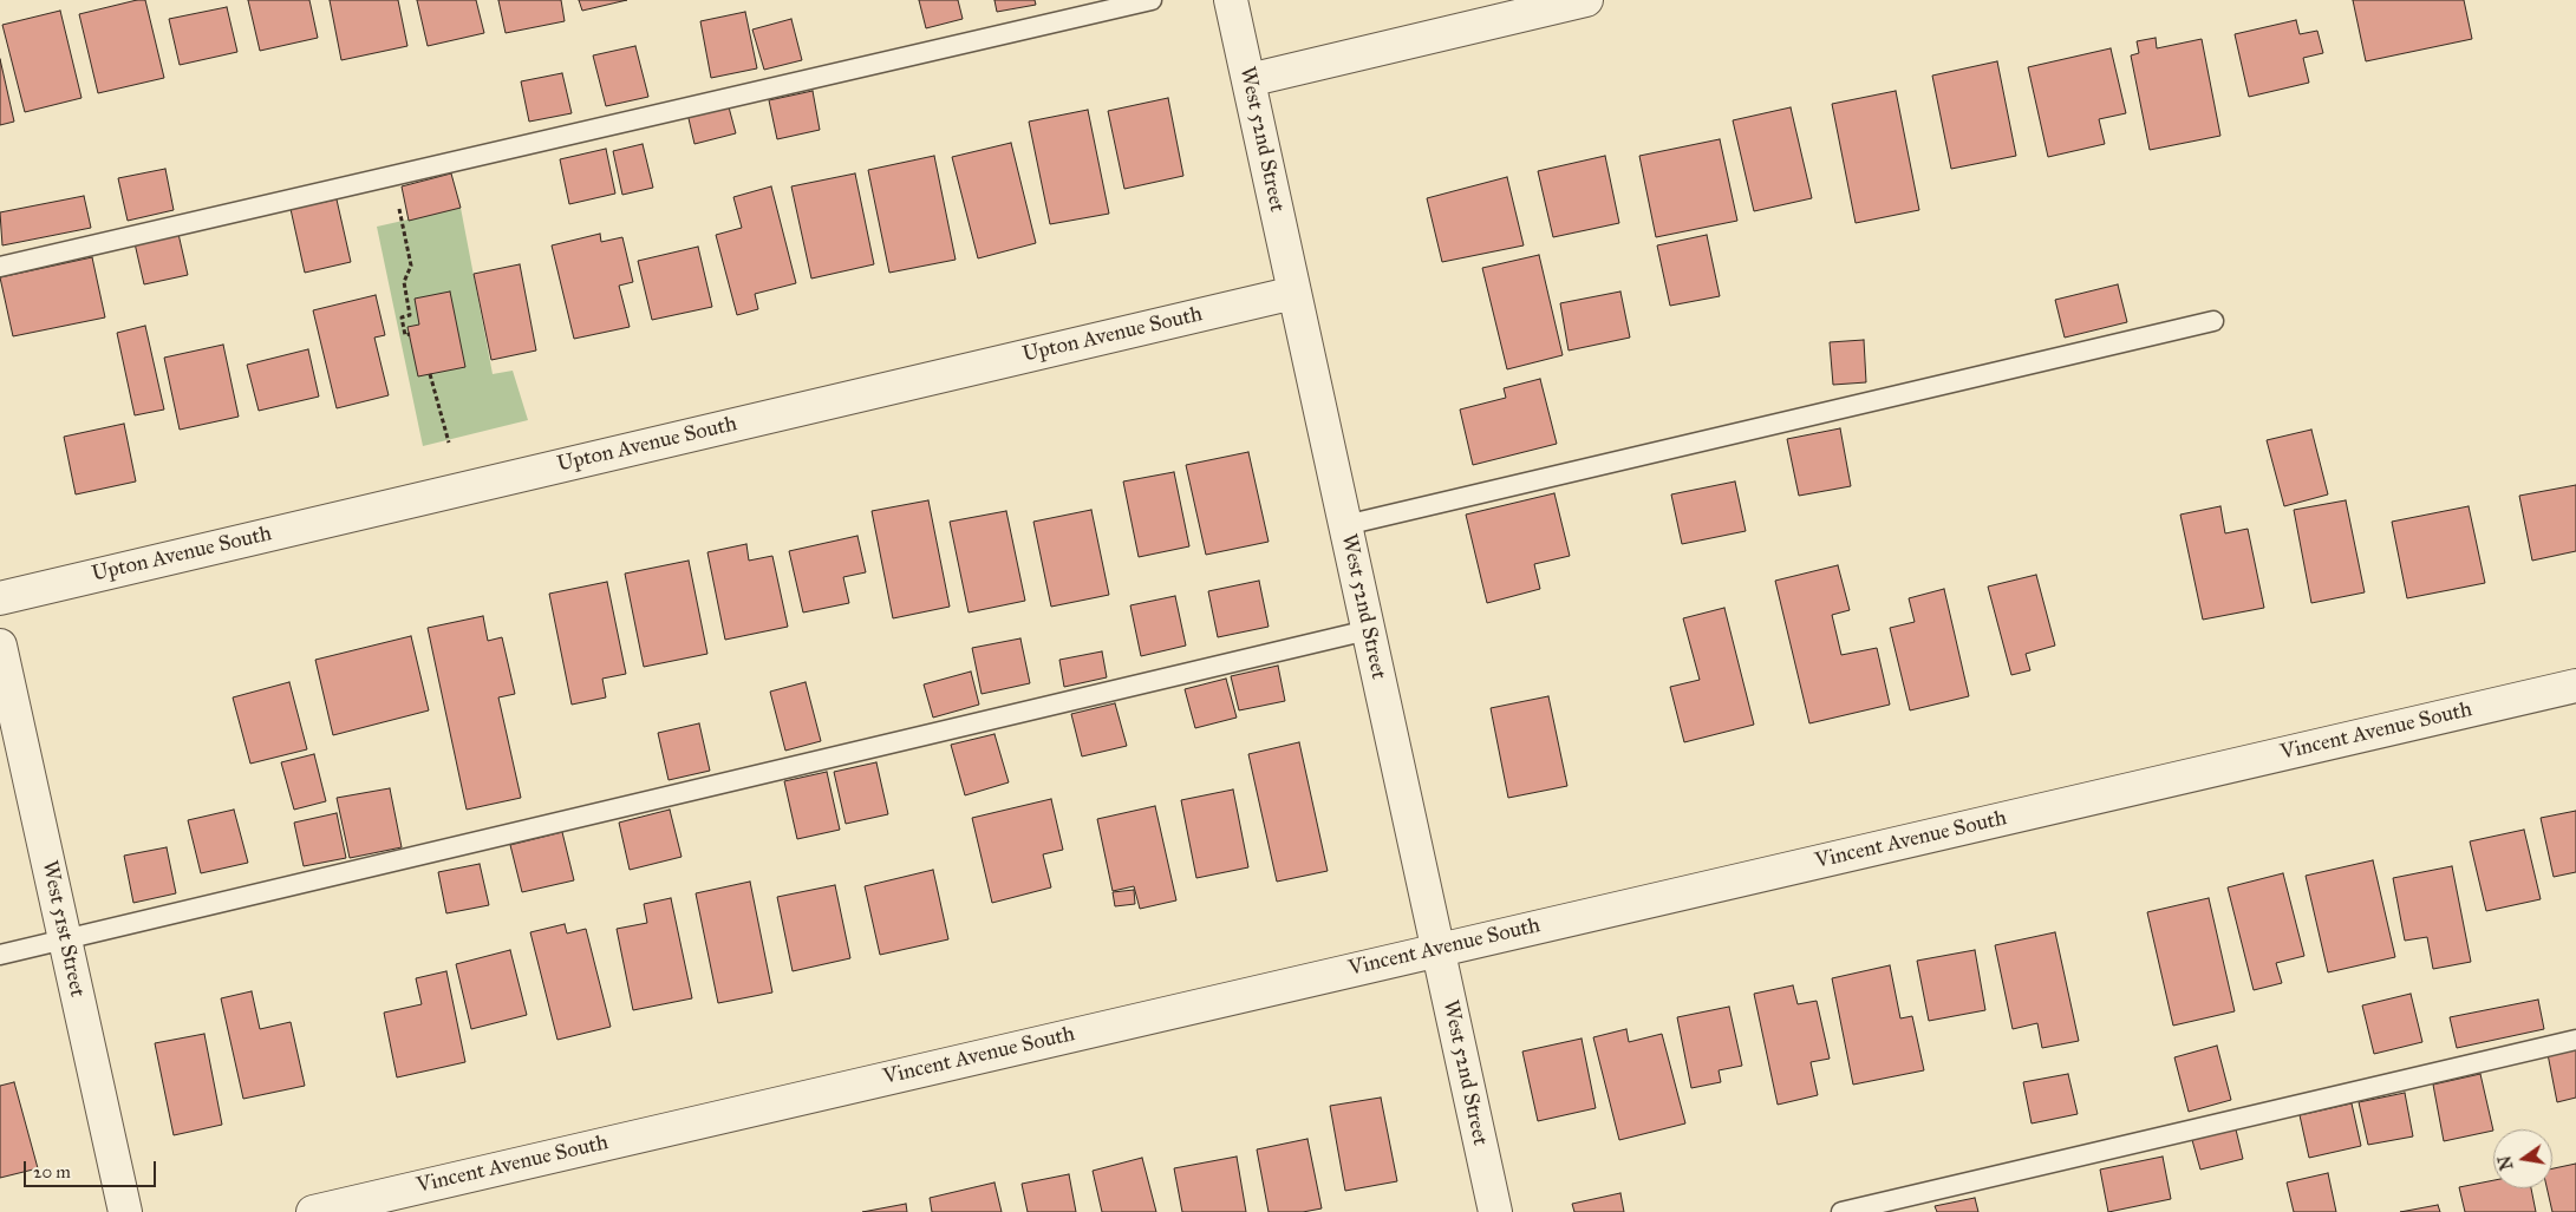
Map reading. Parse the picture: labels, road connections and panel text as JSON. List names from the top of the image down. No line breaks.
{"streets":{"street":["West 52nd Street","Upton Avenue South","Vincent Avenue South","West 51st Street"]},"crossings":[["West 52nd Street","Upton Avenue South"],["West 52nd Street","Vincent Avenue South"]],"scale_bar":"20 m","north":"left"}
